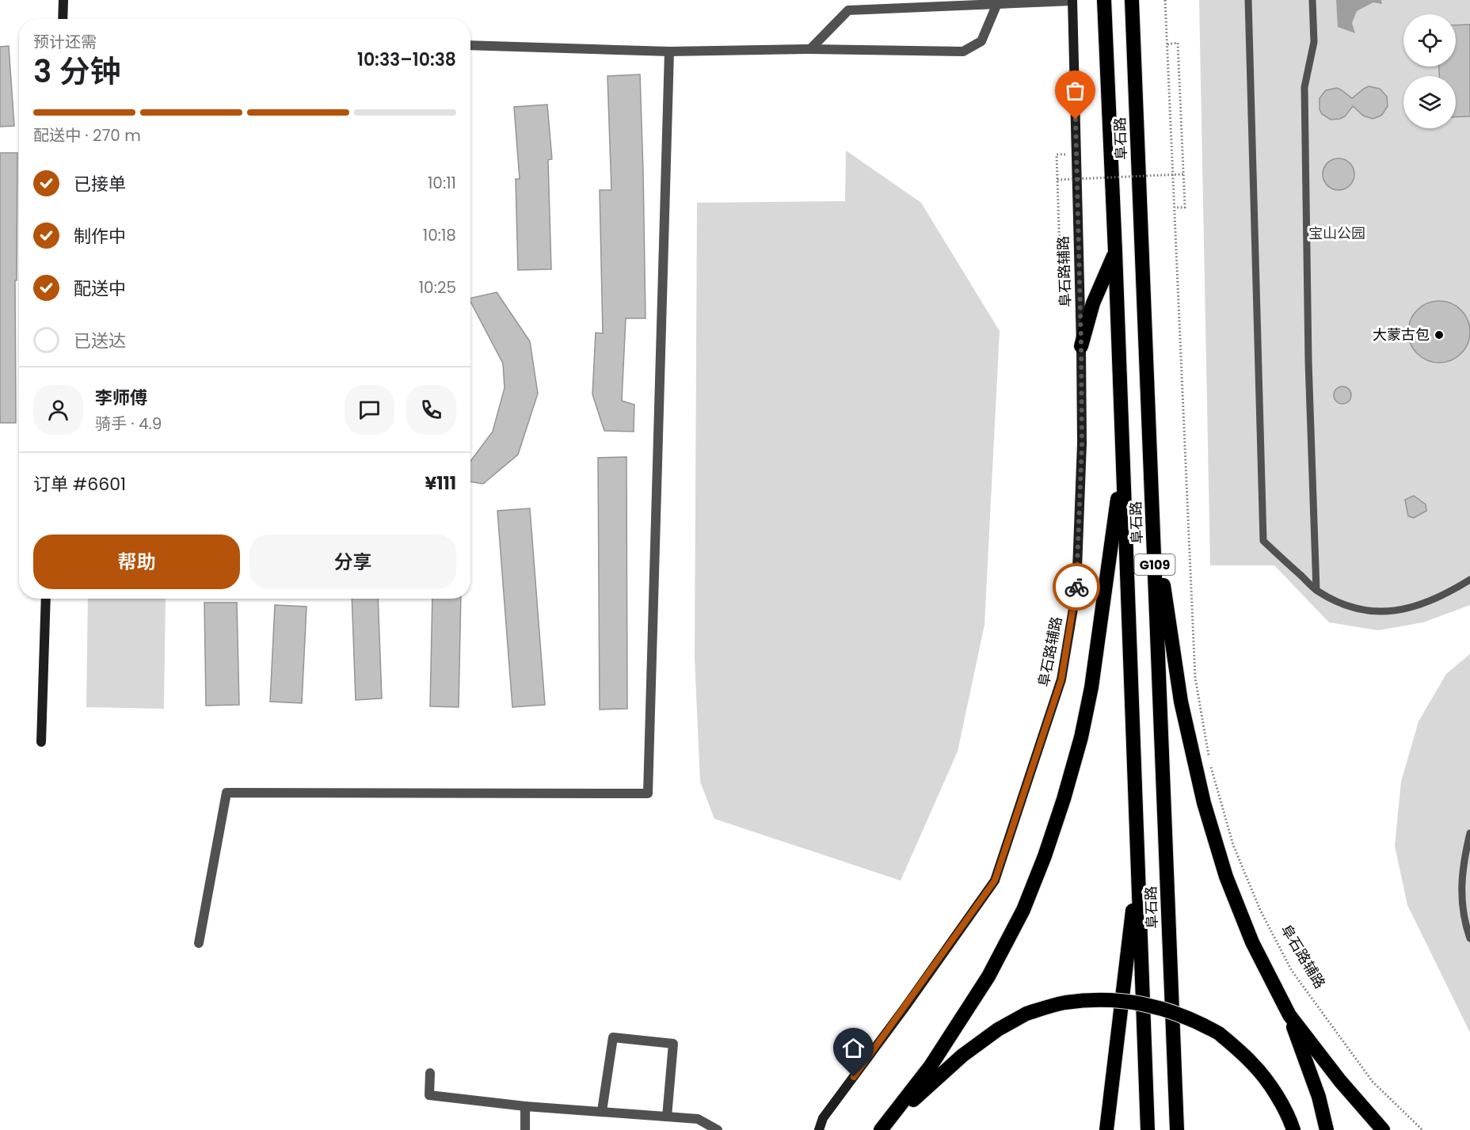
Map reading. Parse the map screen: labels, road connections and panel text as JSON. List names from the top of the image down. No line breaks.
{"streets":{"highway":["阜石路","G109"],"main road":["阜石路辅路"]},"parks":["宝山公园"],"places":["大蒙古包"],"page":{"heading":["3 分钟","预计还需","10:33–10:38"],"panel":["李师傅","骑手 · 4.9","订单 #6601","¥111"],"bar":"配送中 · 270 m","list":[["已接单","10:11"],["制作中","10:18"],["配送中","10:25"],"已送达"],"buttons":["帮助","分享"]}}
